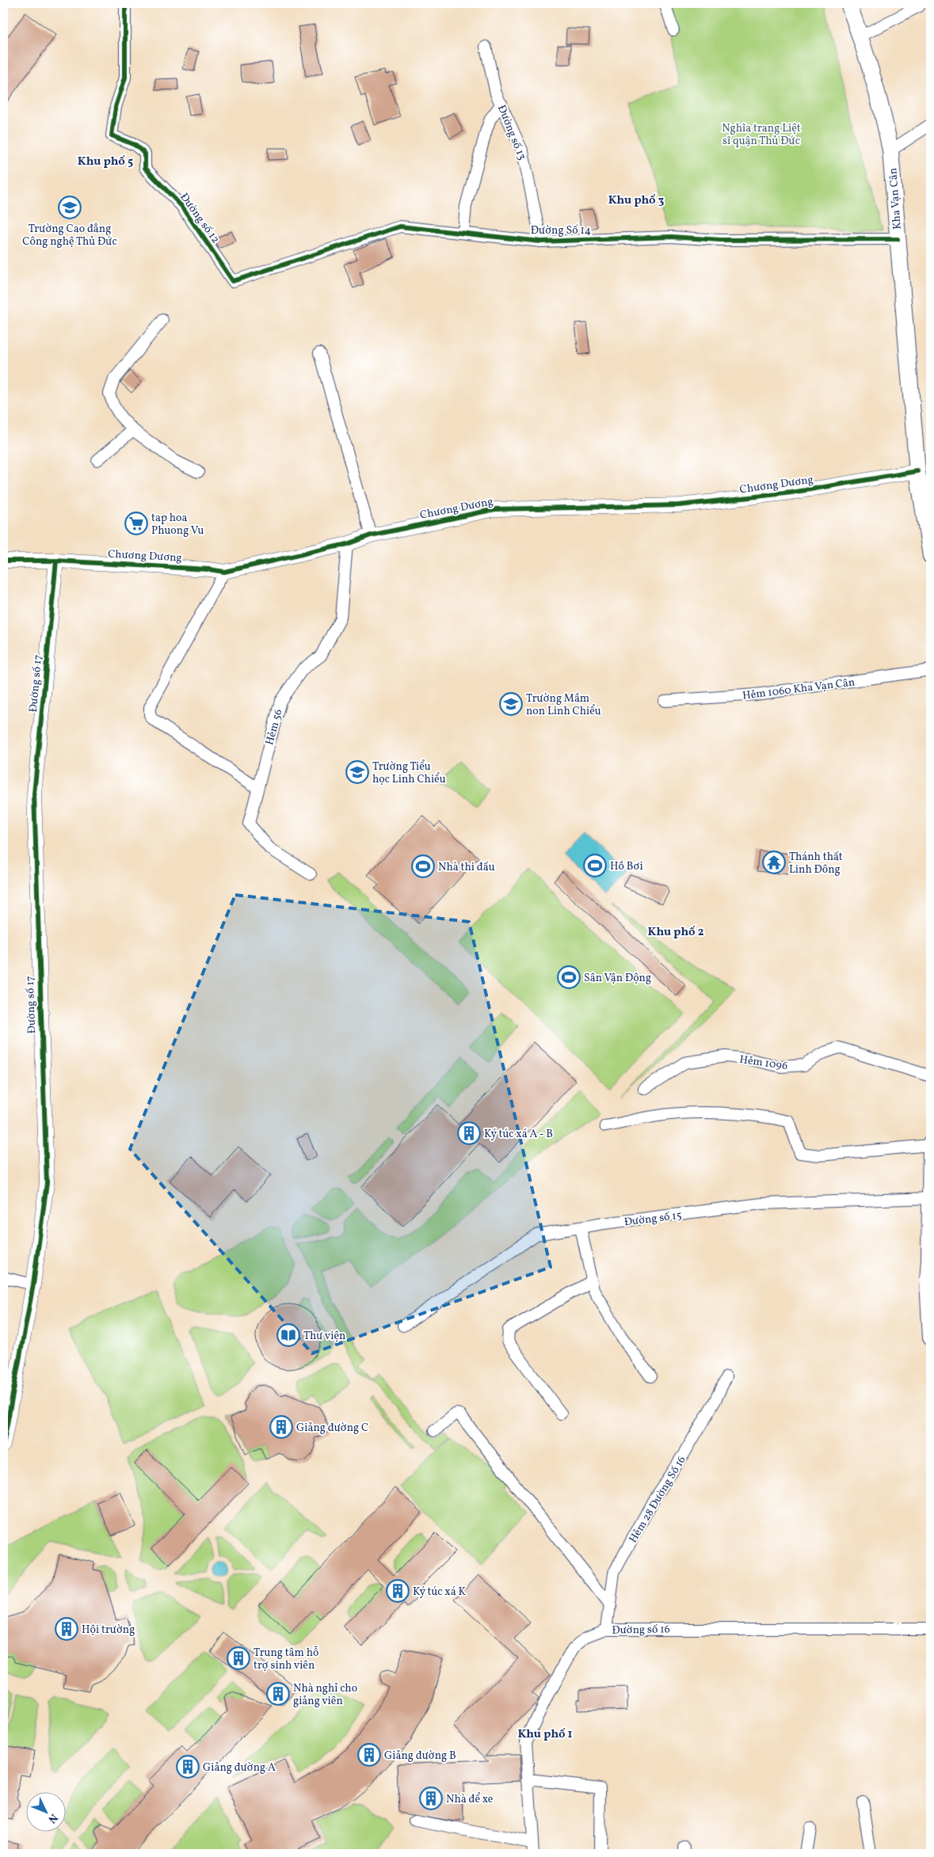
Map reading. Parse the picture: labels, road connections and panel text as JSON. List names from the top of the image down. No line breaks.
{"streets":{"main road":["Kha Vạn Cân"],"street":["Đường số 13","Đường số 12","Đường Số 14","Chương Dương","Đường số 17","Hẻm 1060 Kha Vạn Cân","Hẻm 56","Hẻm 1096","Đường số 15","Hẻm 28 Đường Số 16","Đường số 16"]},"crossings":[["Đường số 13","Đường Số 14"],["Kha Vạn Cân","Đường Số 14"],["Kha Vạn Cân","Chương Dương"],["Đường số 12","Đường Số 14"],["Chương Dương","Đường số 17"],["Chương Dương","Hẻm 56"],["Hẻm 28 Đường Số 16","Đường số 16"]],"districts":["Khu phố 5","Khu phố 3","Khu phố 2","Khu phố 1"],"parks":["Nghĩa trang Liệt sĩ quận Thủ Đức"],"places":{"school or university":["Trường Cao đẳng Công nghệ Thủ Đức","Trường Mầm non Linh Chiểu","Trường Tiểu học Linh Chiểu"],"supermarket":["tap hoa Phuong Vu"],"temple":["Thánh thất Linh Đông"],"sports":["Hồ Bơi","Nhà thi đấu","Sân Vận Động"],"building":["Ký túc xá A - B","Giảng đường C","Ký túc xá K","Hội trường","Trung tâm hỗ trợ sinh viên","Nhà nghỉ cho giảng viên","Giảng đường B","Giảng đường A","Nhà để xe"],"library":["Thư viện"]},"north":"bottom right"}
